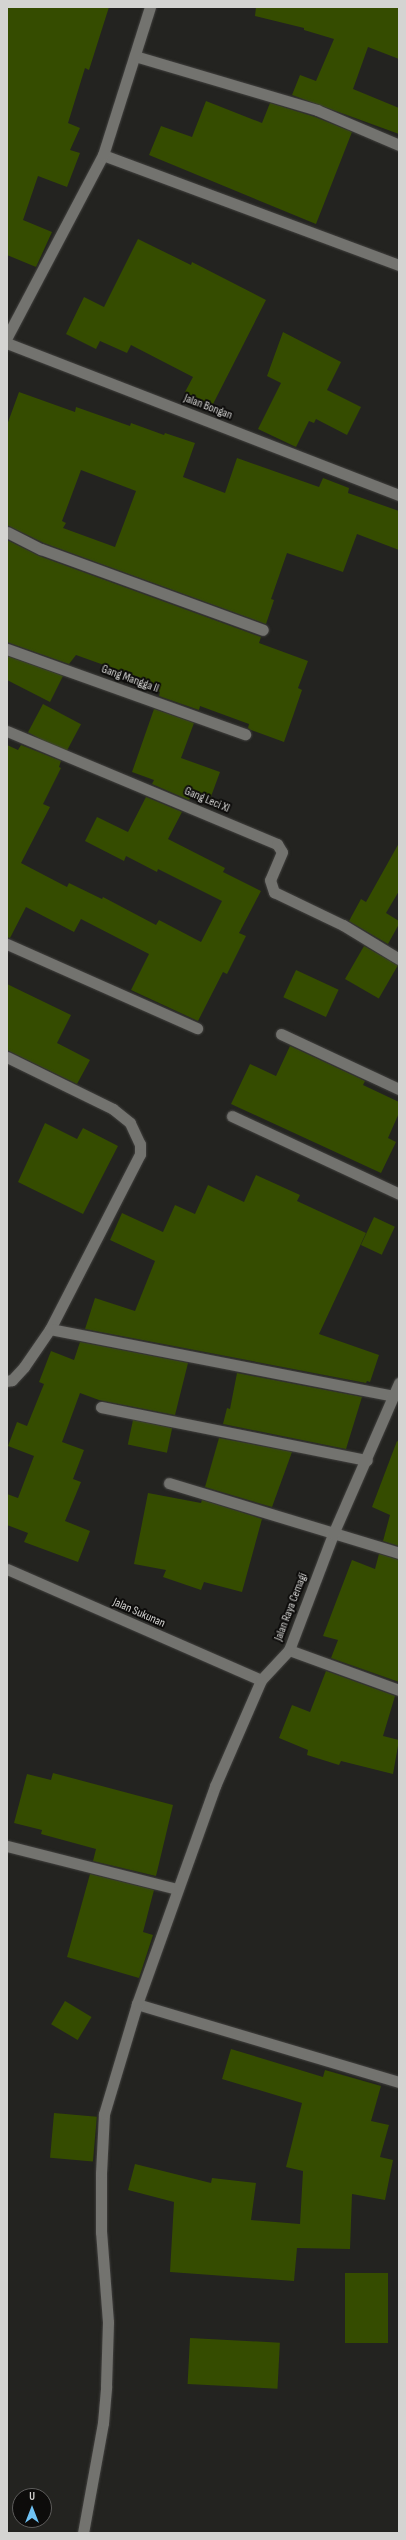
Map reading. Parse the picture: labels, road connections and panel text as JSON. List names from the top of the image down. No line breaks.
{"streets":{"street":["Jalan Bongan","Gang Mangga II","Gang Leci XI","Jalan Raya Cemagi","Jalan Sukunan"]},"crossings":[["Jalan Raya Cemagi","Jalan Sukunan"]],"north":"top"}
